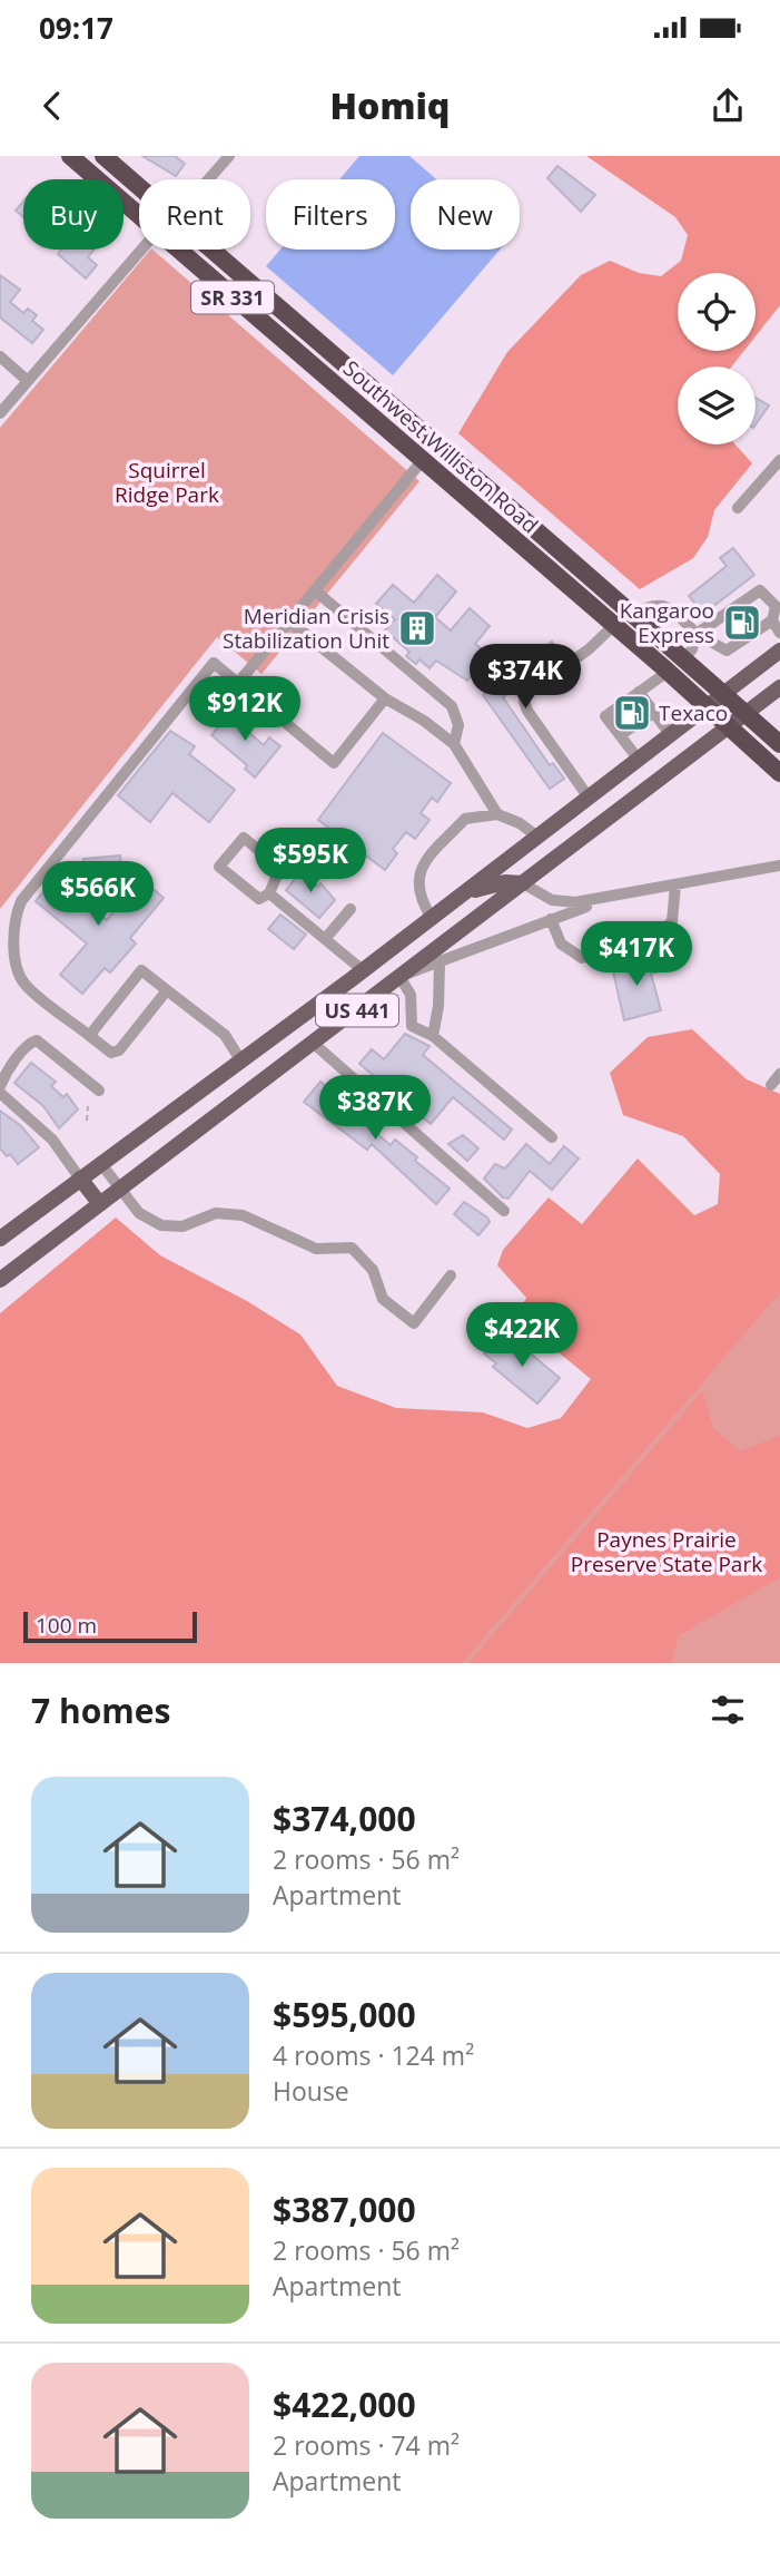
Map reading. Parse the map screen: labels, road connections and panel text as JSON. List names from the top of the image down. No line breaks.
{"streets":{"highway":["SR 331","Southwest Williston Road"],"main road":["US 441"]},"crossings":[["Southwest Williston Road","US 441"]],"parks":["Squirrel Ridge Park","Paynes Prairie Preserve State Park"],"places":{"fuel station":["Kangaroo Express","Texaco"],"building":["Meridian Crisis Stabilization Unit"]},"scale_bar":"100 m","page":{"status":"09:17","header":"Homiq","chip":["Buy","Rent","Filters","New"],"price":["$374K","$912K","$595K","$566K","$417K","$387K","$422K"],"scale":"100 m","heading":"7 homes","list":[{"name":"$374,000","note":"2 rooms · 56 m² · Apartment"},{"name":"$595,000","note":"4 rooms · 124 m² · House"},{"name":"$387,000","note":"2 rooms · 56 m² · Apartment"},{"name":"$422,000","note":"2 rooms · 74 m² · Apartment"}]}}
